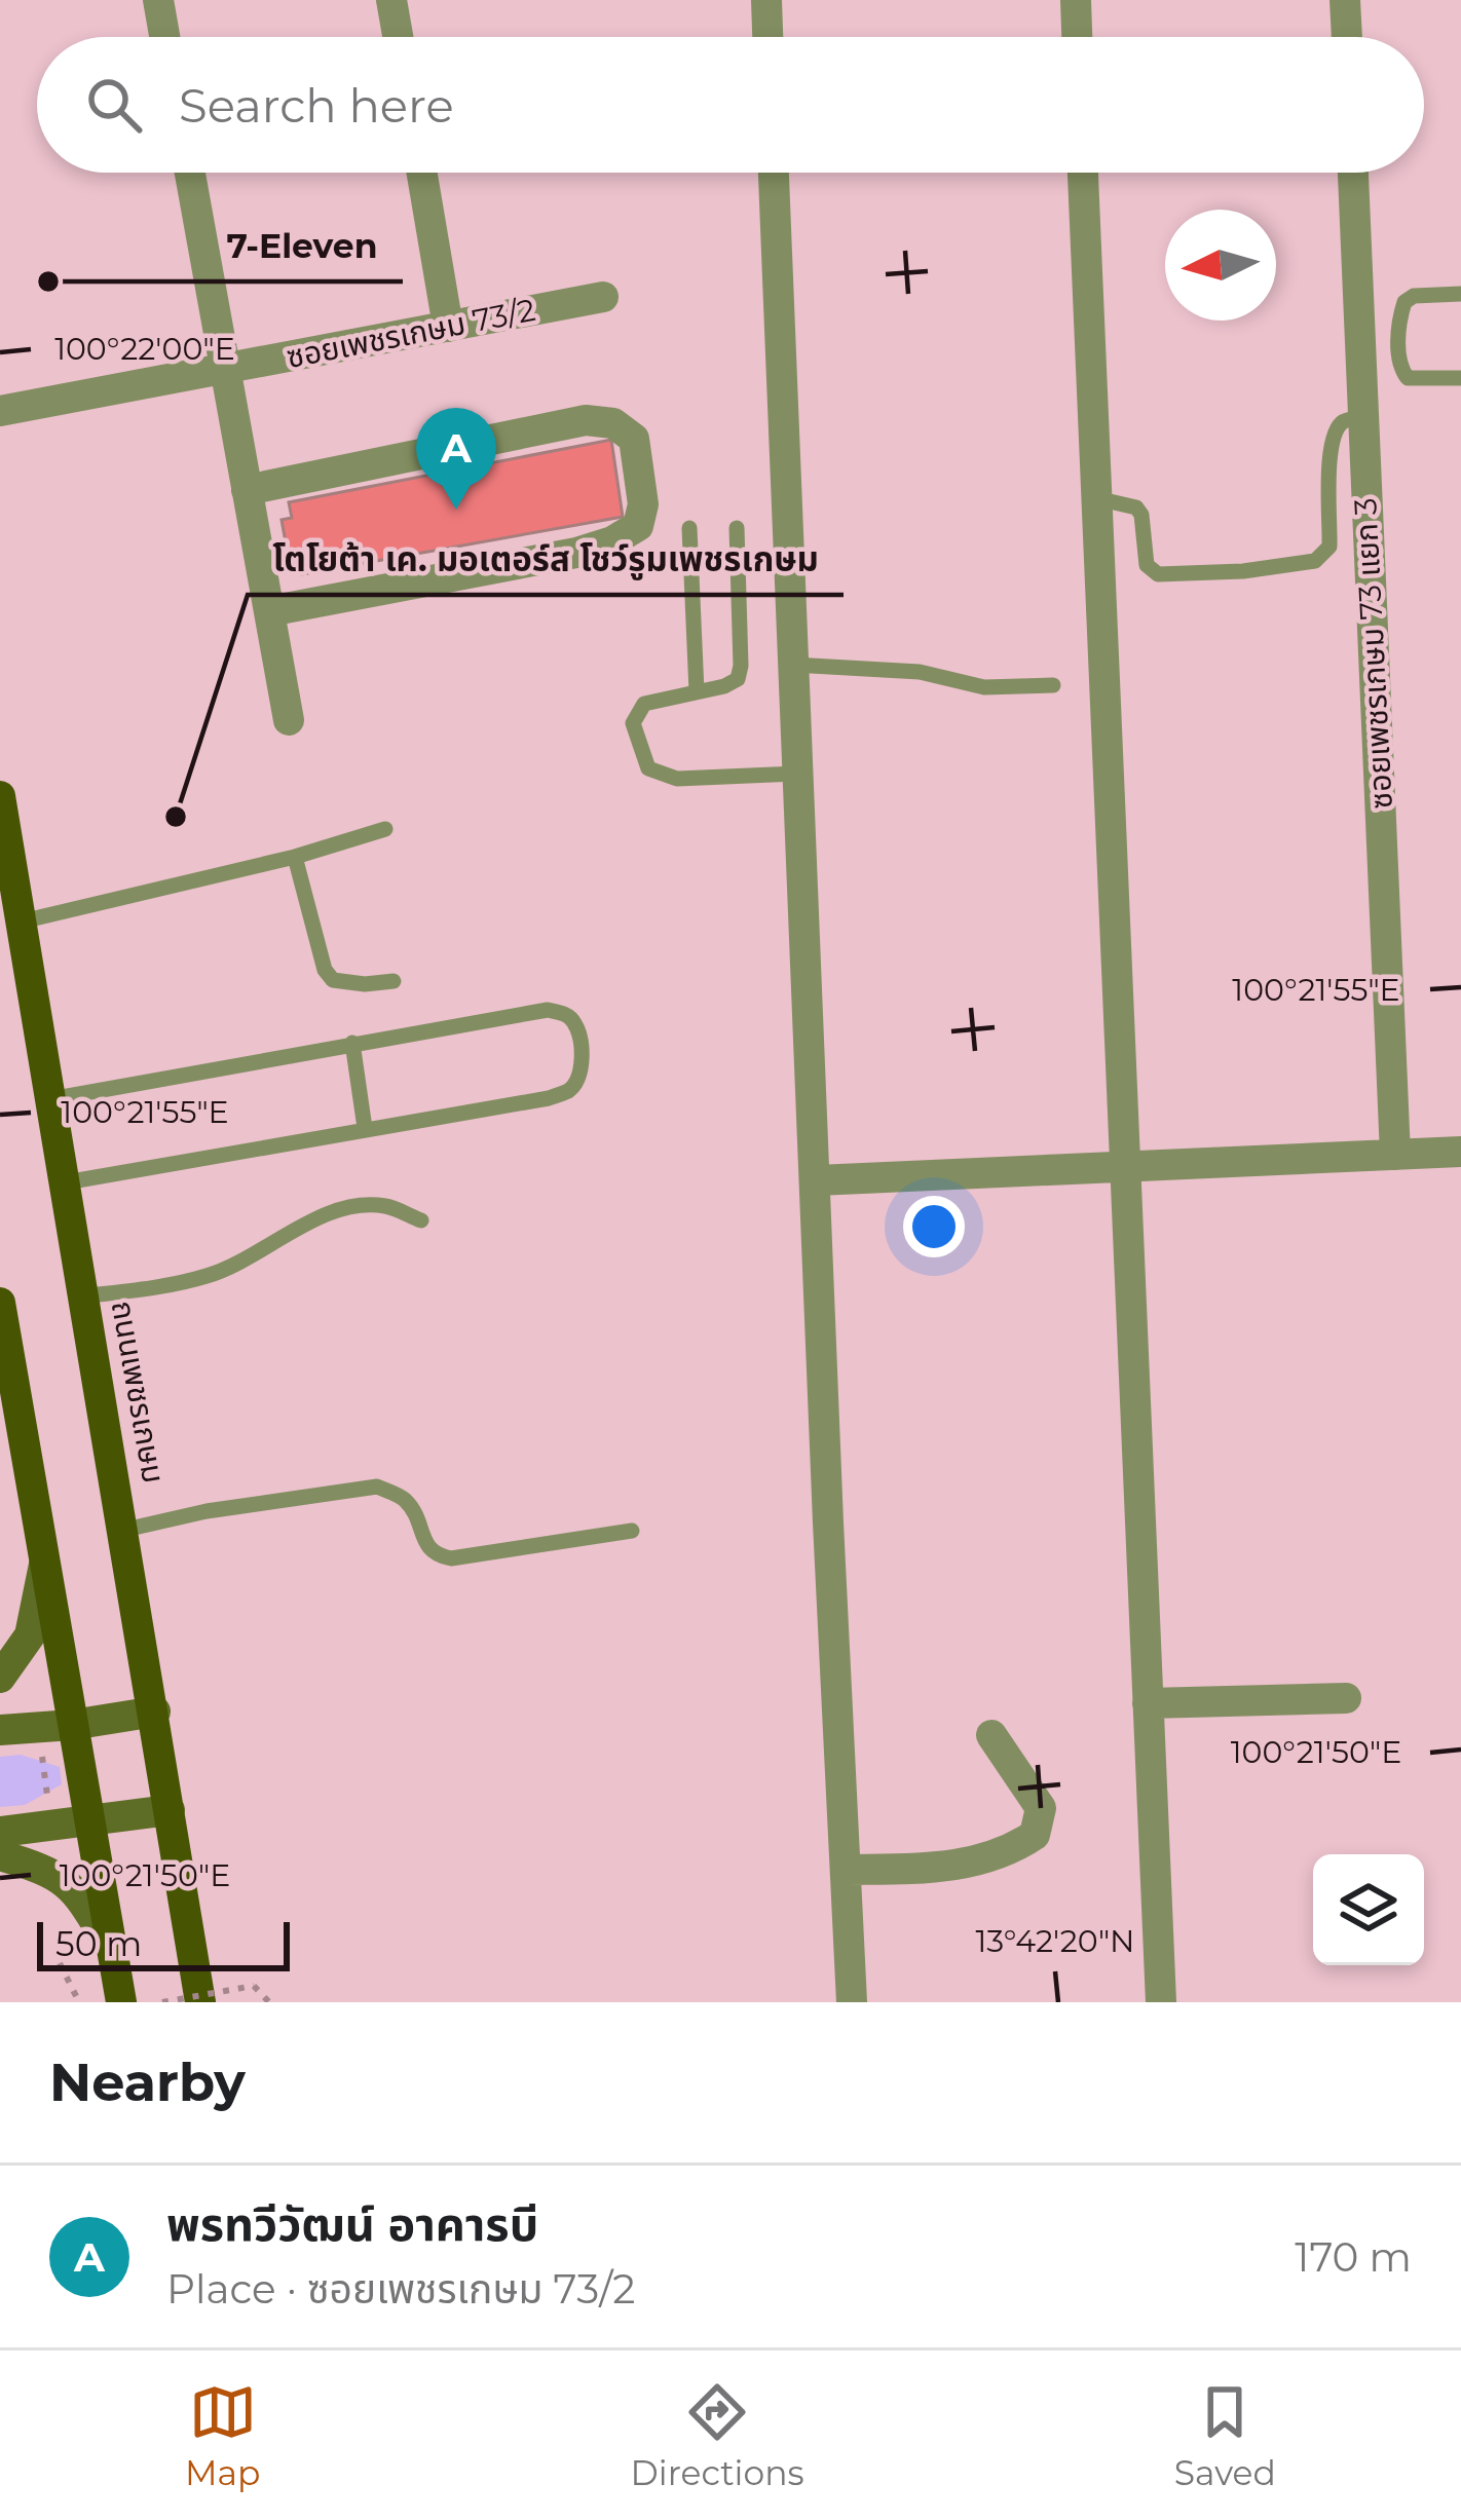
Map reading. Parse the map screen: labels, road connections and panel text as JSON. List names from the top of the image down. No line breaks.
{"streets":{"main road":["ถนนเพชรเกษม"],"street":["ซอยเพชรเกษม 73/2","ซอยเพชรเกษม 73 แยก 3"]},"places":["7-Eleven","โตโยต้า เค. มอเตอร์ส โชว์รูมเพชรเกษม"],"scale_bar":"50 m","north":"left","page":{"search":"Search here","pins":"A","scale":"50 m","heading":"Nearby","list":[{"mark":"A","name":"พรทวีวัฒน์ อาคารบี","note":"Place · ซอยเพชรเกษม 73/2","value":"170 m"}],"nav":["Map","Directions","Saved"]},"coordinates":["100°22'00\"E","100°21'55\"E","100°21'50\"E","13°42'20\"N"]}
